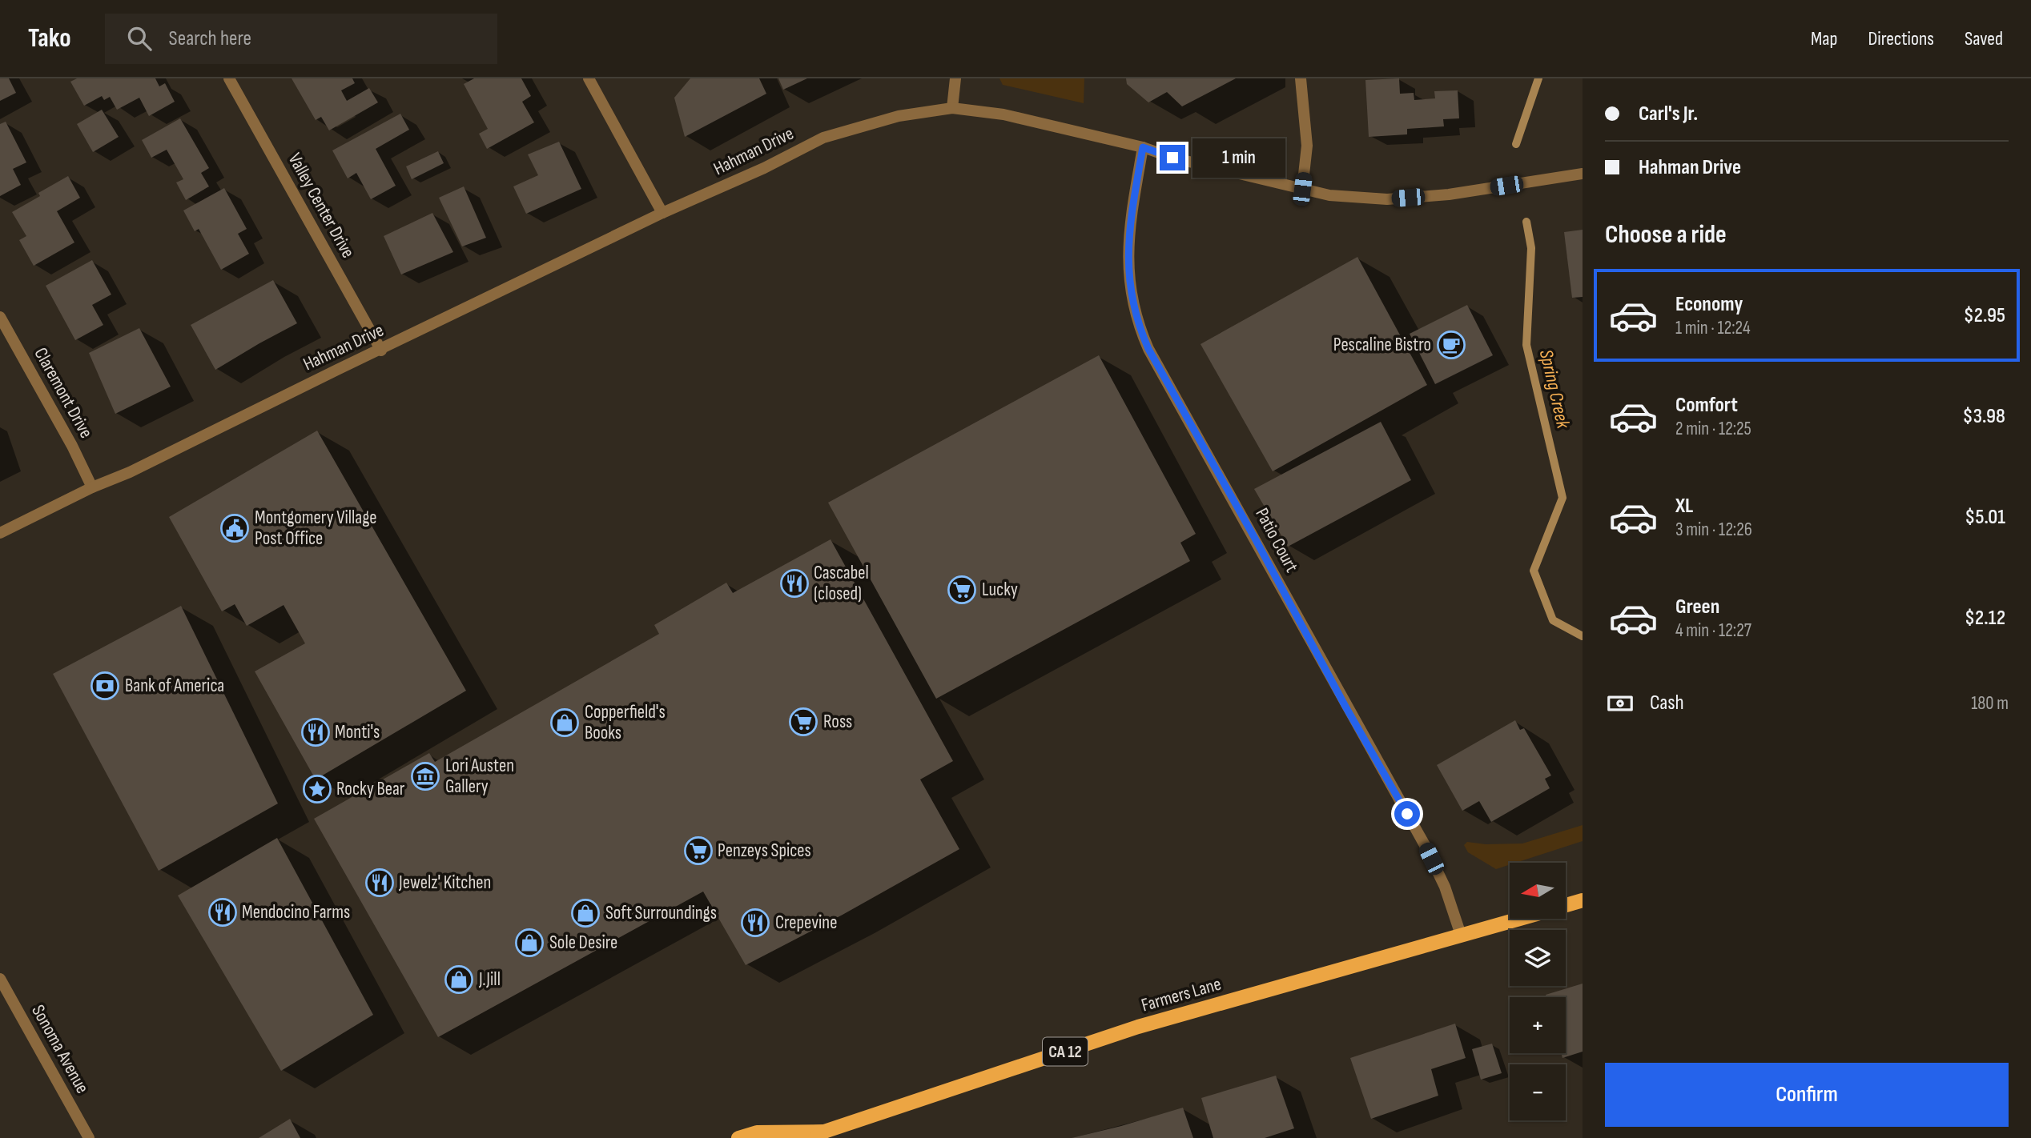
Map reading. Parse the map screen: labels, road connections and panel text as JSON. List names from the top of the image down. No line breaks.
{"streets":{"main road":["Farmers Lane","CA 12"],"street":["Hahman Drive","Valley Center Drive","Claremont Drive","Patio Court","Sonoma Avenue"]},"crossings":[["Hahman Drive","Valley Center Drive"],["Hahman Drive","Claremont Drive"],["Hahman Drive","Patio Court"],["Patio Court","Farmers Lane"]],"water":["Spring Creek"],"places":{"cafe":["Pescaline Bistro"],"public building":["Montgomery Village Post Office"],"restaurant":["Cascabel (closed)","Monti's","Jewelz' Kitchen","Mendocino Farms","Crepevine"],"supermarket":["Lucky","Ross","Penzeys Spices"],"bank":["Bank of America"],"shop":["Copperfield's Books","Soft Surroundings","Sole Desire","J.Jill"],"museum":["Lori Austen Gallery"],"place":["Rocky Bear"]},"north":"left","page":{"header":"Tako","search":"Search here","nav":["Map","Directions","Saved"],"banner":["Carl's Jr.","Hahman Drive"],"bubble":"1 min","heading":"Choose a ride","list":[{"name":"Economy","note":"1 min · 12:24","value":"$2.95"},{"name":"Comfort","note":"2 min · 12:25","value":"$3.98"},{"name":"XL","note":"3 min · 12:26","value":"$5.01"},{"name":"Green","note":"4 min · 12:27","value":"$2.12"}],"pay":["Cash","180 m"],"map_buttons":["+","−"],"buttons":"Confirm"}}
